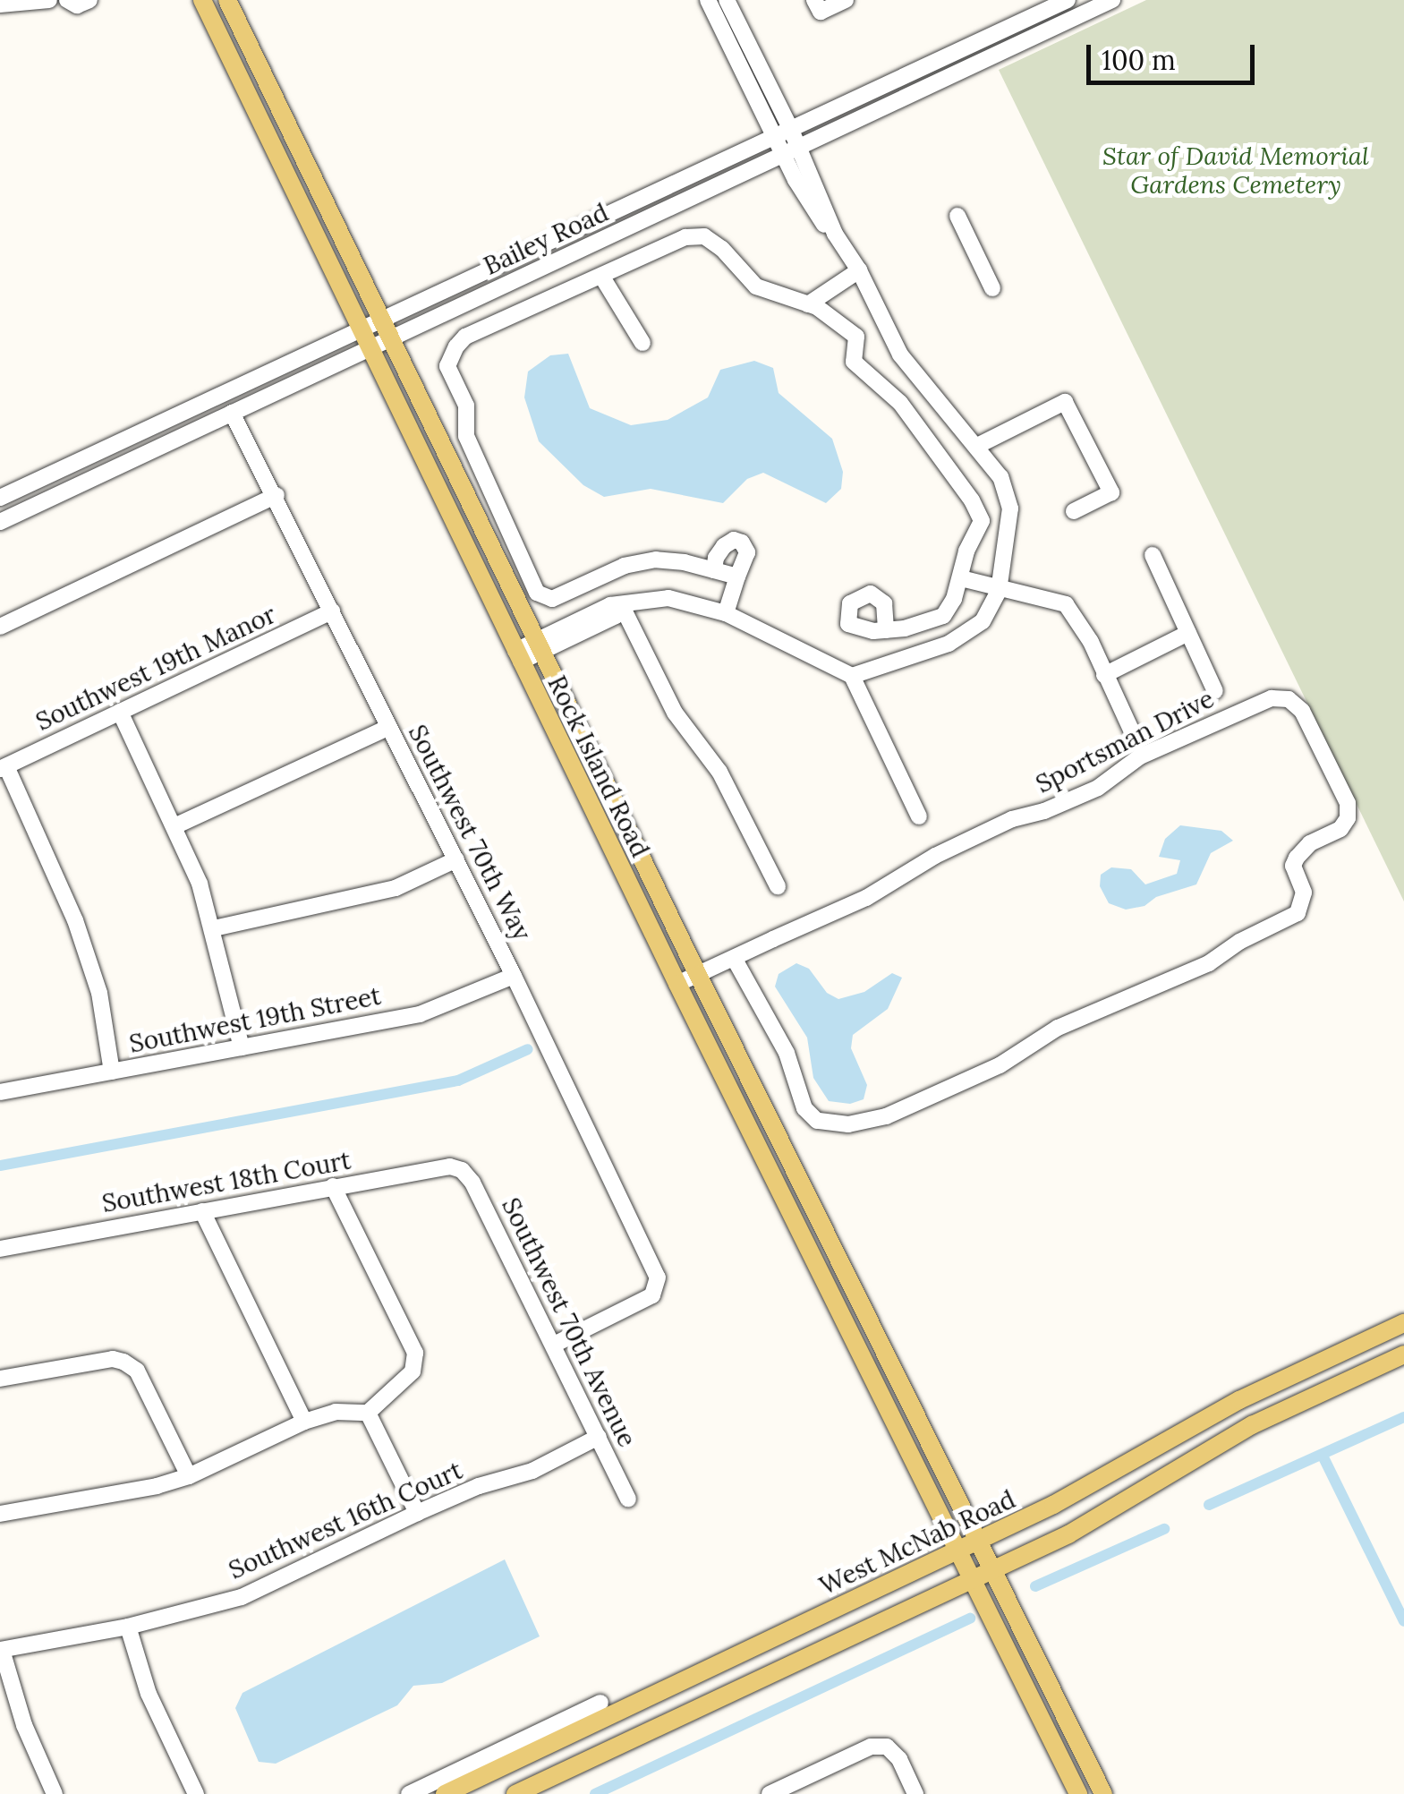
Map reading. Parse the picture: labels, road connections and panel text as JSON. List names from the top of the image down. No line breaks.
{"streets":{"main road":["Rock Island Road","West McNab Road"],"street":["Bailey Road","Southwest 19th Manor","Sportsman Drive","Southwest 70th Way","Southwest 19th Street","Southwest 18th Court","Southwest 70th Avenue","Southwest 16th Court"]},"crossings":[["Bailey Road","Rock Island Road"],["Bailey Road","Southwest 70th Way"],["Southwest 19th Manor","Southwest 70th Way"],["Sportsman Drive","Rock Island Road"],["Rock Island Road","West McNab Road"],["Southwest 70th Way","Southwest 19th Street"],["Southwest 70th Way","Southwest 70th Avenue"],["Southwest 18th Court","Southwest 70th Avenue"],["Southwest 70th Avenue","Southwest 16th Court"]],"parks":["Star of David Memorial Gardens Cemetery"],"scale_bar":"100 m"}
